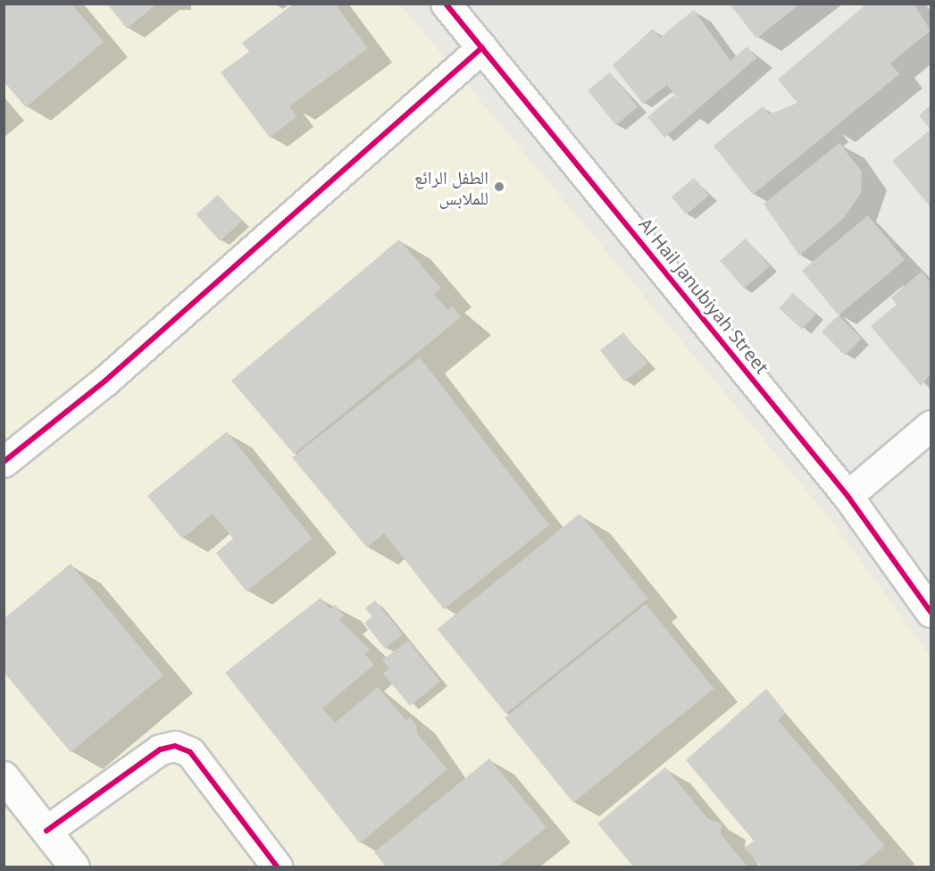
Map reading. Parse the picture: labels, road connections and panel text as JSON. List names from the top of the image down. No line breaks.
{"streets":{"street":["Al Hail Janubiyah Street"]},"places":["الطفل الرائع للملابس"]}
